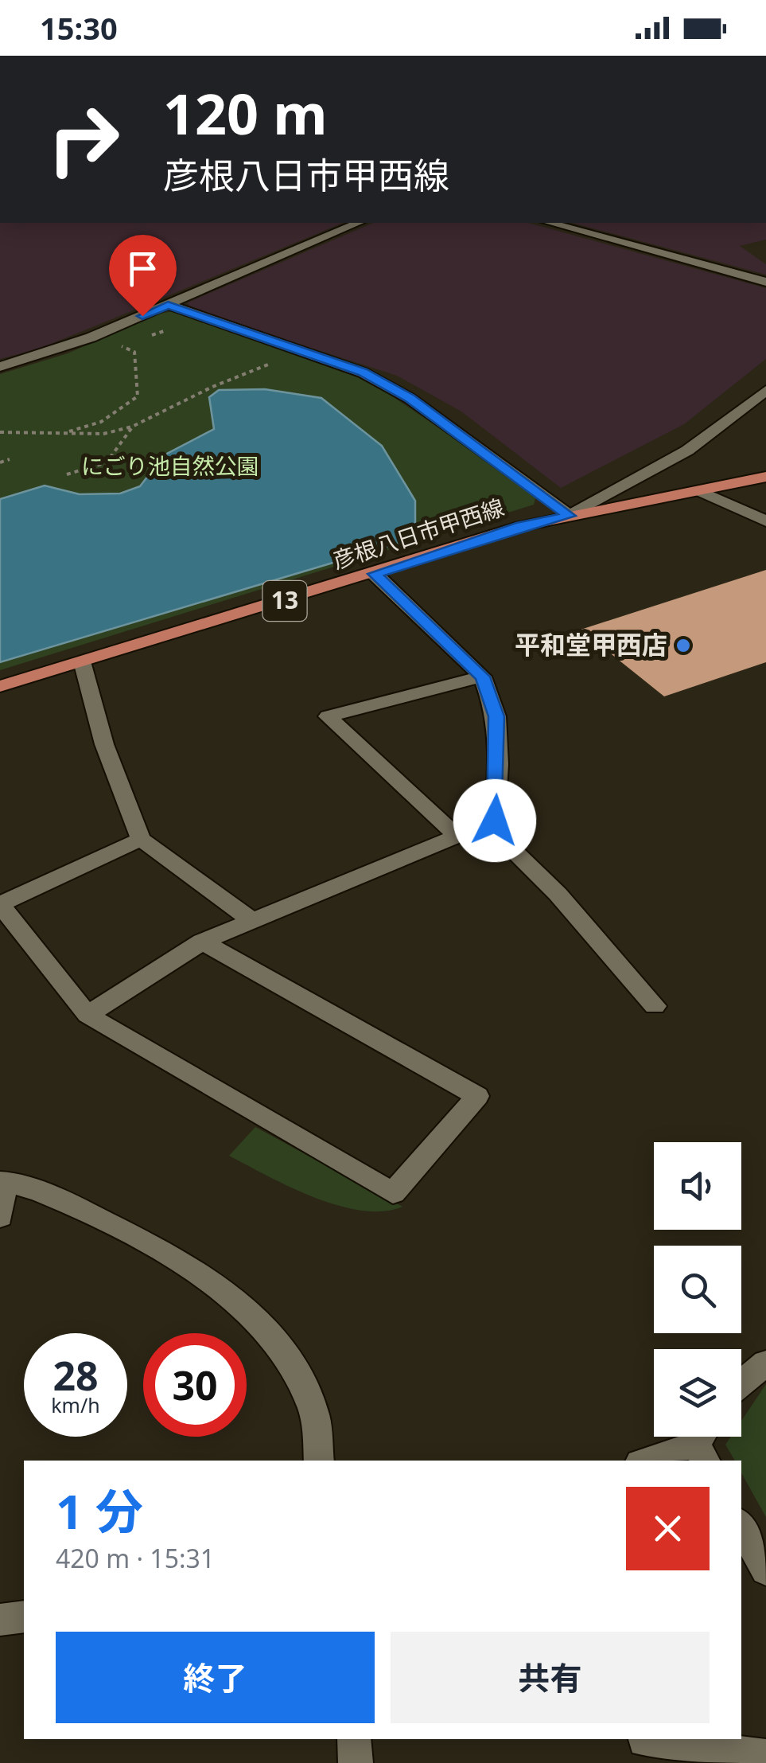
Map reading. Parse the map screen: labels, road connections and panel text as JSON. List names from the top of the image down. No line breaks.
{"streets":{"main road":["彦根八日市甲西線","13"]},"parks":["にごり池自然公園"],"places":["平和堂甲西店"],"page":{"status":"15:30","turn":["120 m","彦根八日市甲西線"],"speed":"28 km/h","limit":"30","heading":["1 分","420 m · 15:31"],"buttons":["終了","共有"]}}
